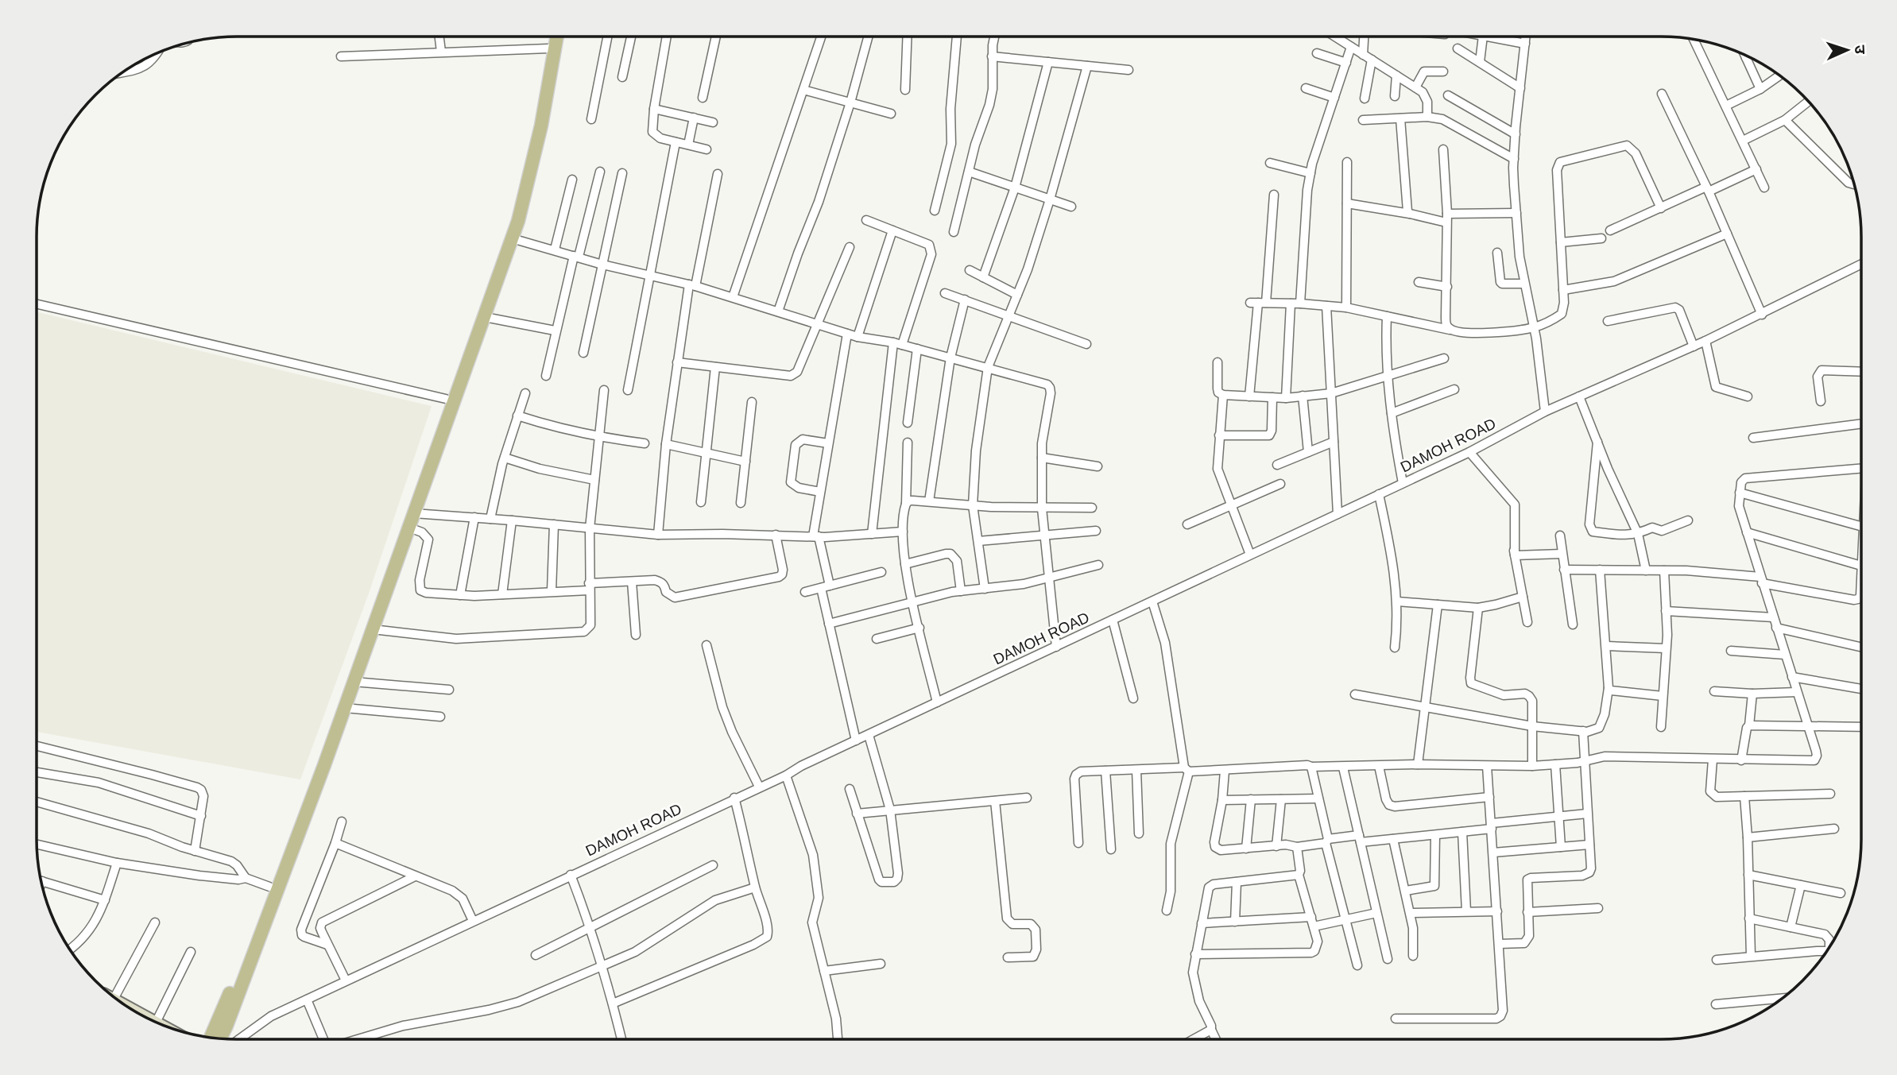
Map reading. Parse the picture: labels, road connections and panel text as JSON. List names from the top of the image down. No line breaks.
{"streets":{"street":["DAMOH ROAD"]},"north":"right"}
